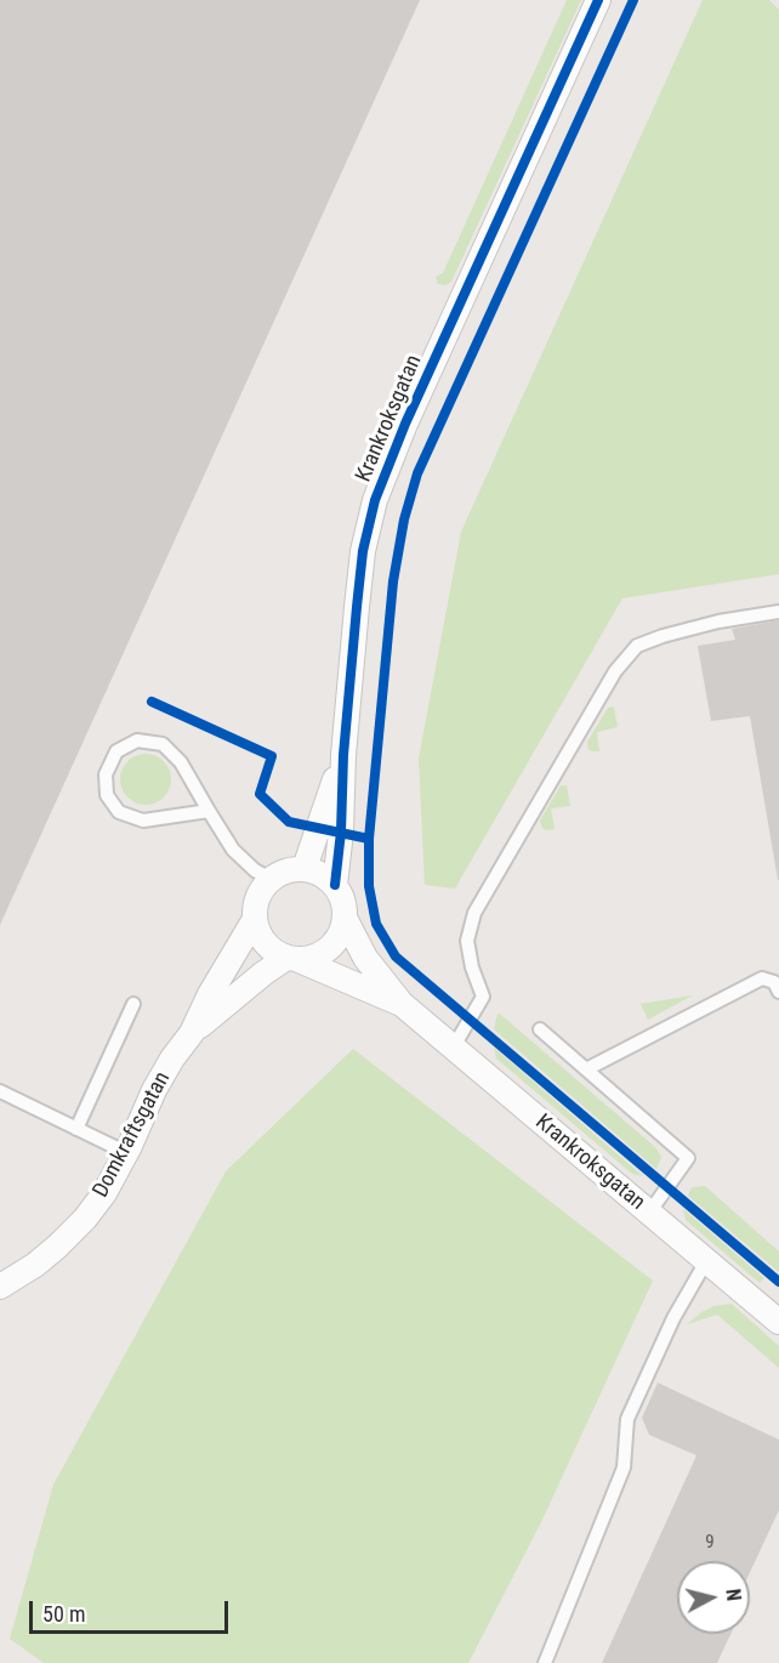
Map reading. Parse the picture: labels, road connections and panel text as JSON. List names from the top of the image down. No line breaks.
{"streets":{"street":["Krankroksgatan","Domkraftsgatan"]},"crossings":[["Krankroksgatan","Domkraftsgatan"]],"house_numbers":["9"],"scale_bar":"50 m","north":"right"}
